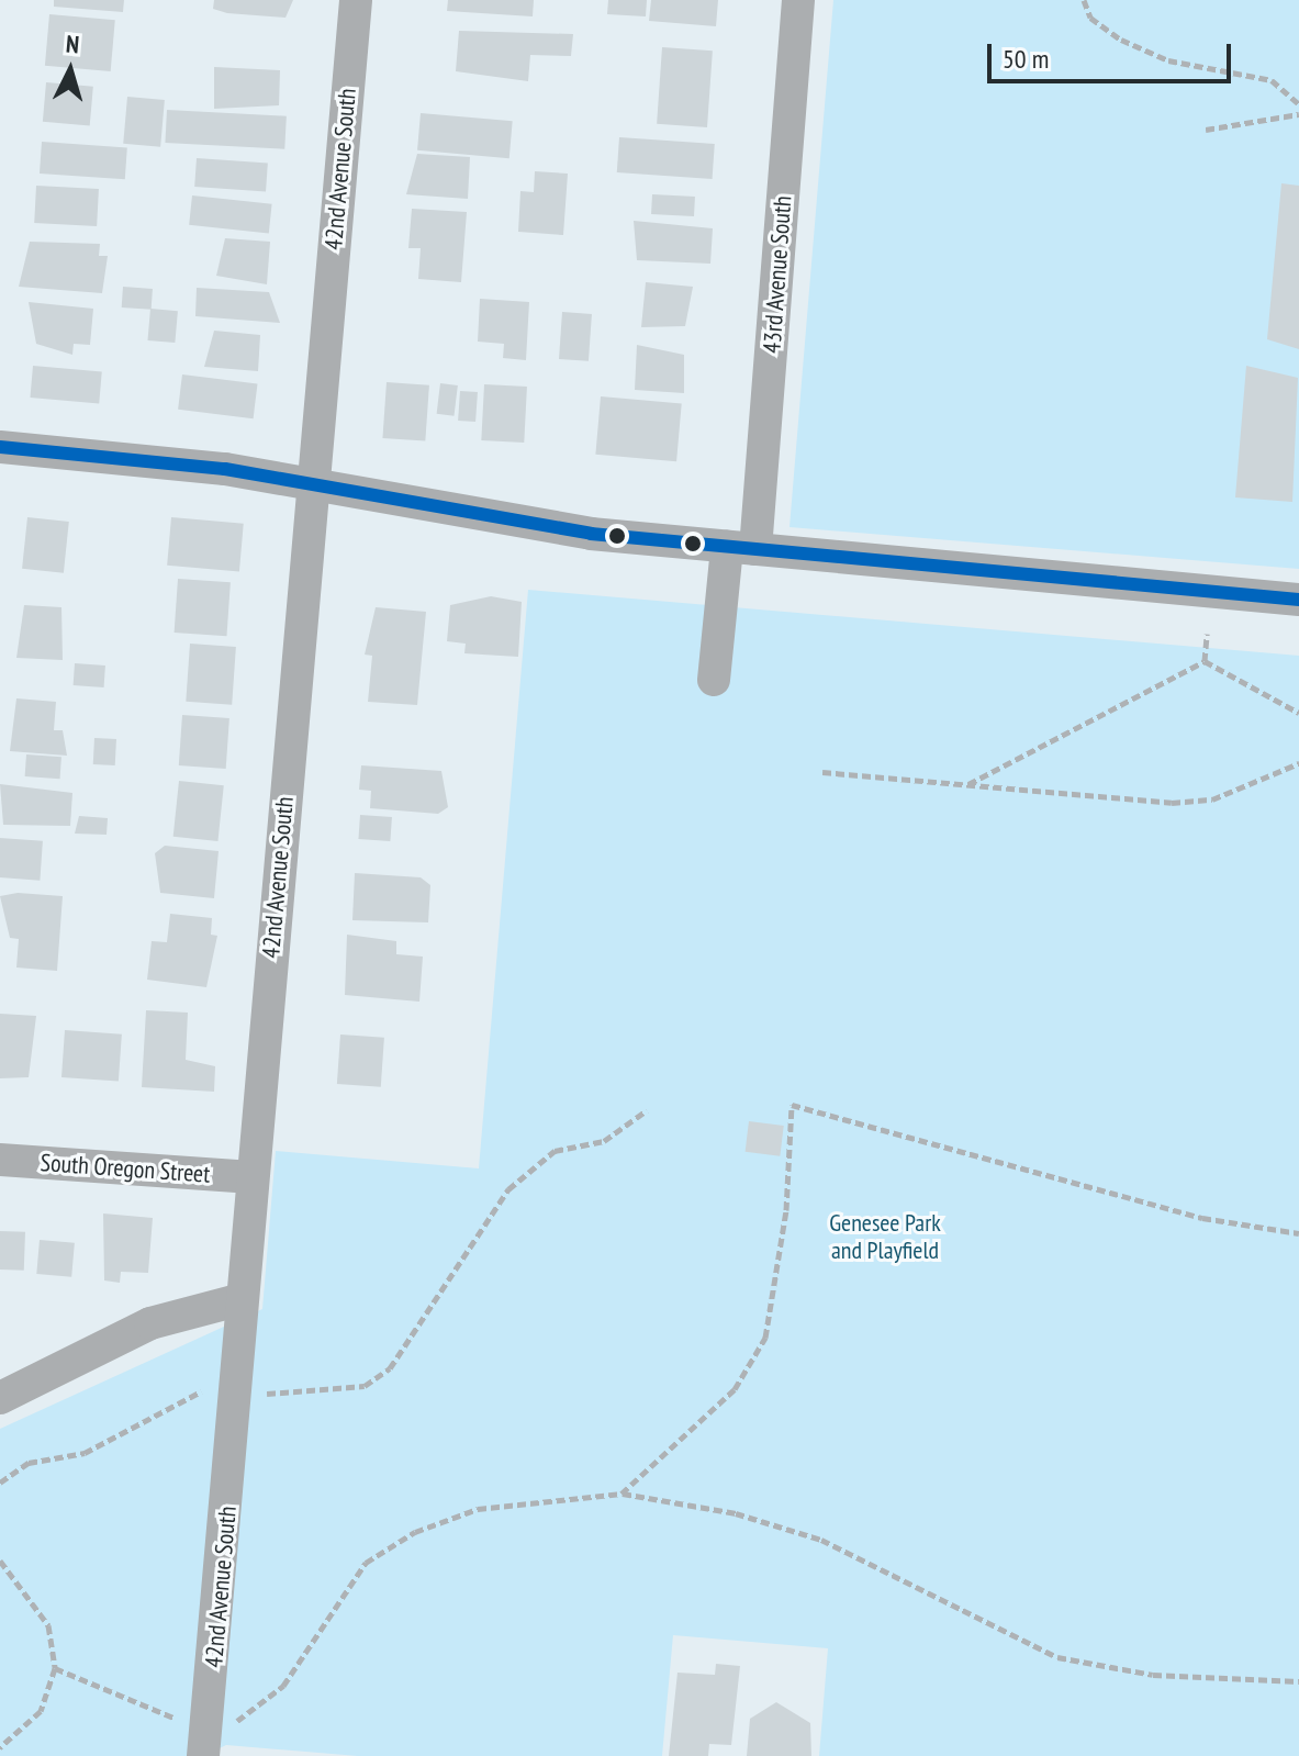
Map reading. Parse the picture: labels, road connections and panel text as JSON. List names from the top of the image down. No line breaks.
{"streets":{"street":["42nd Avenue South","43rd Avenue South","South Oregon Street"]},"crossings":[["42nd Avenue South","South Oregon Street"]],"parks":["Genesee Park and Playfield"],"lines":["transit line 50"],"scale_bar":"50 m","north":"top"}
